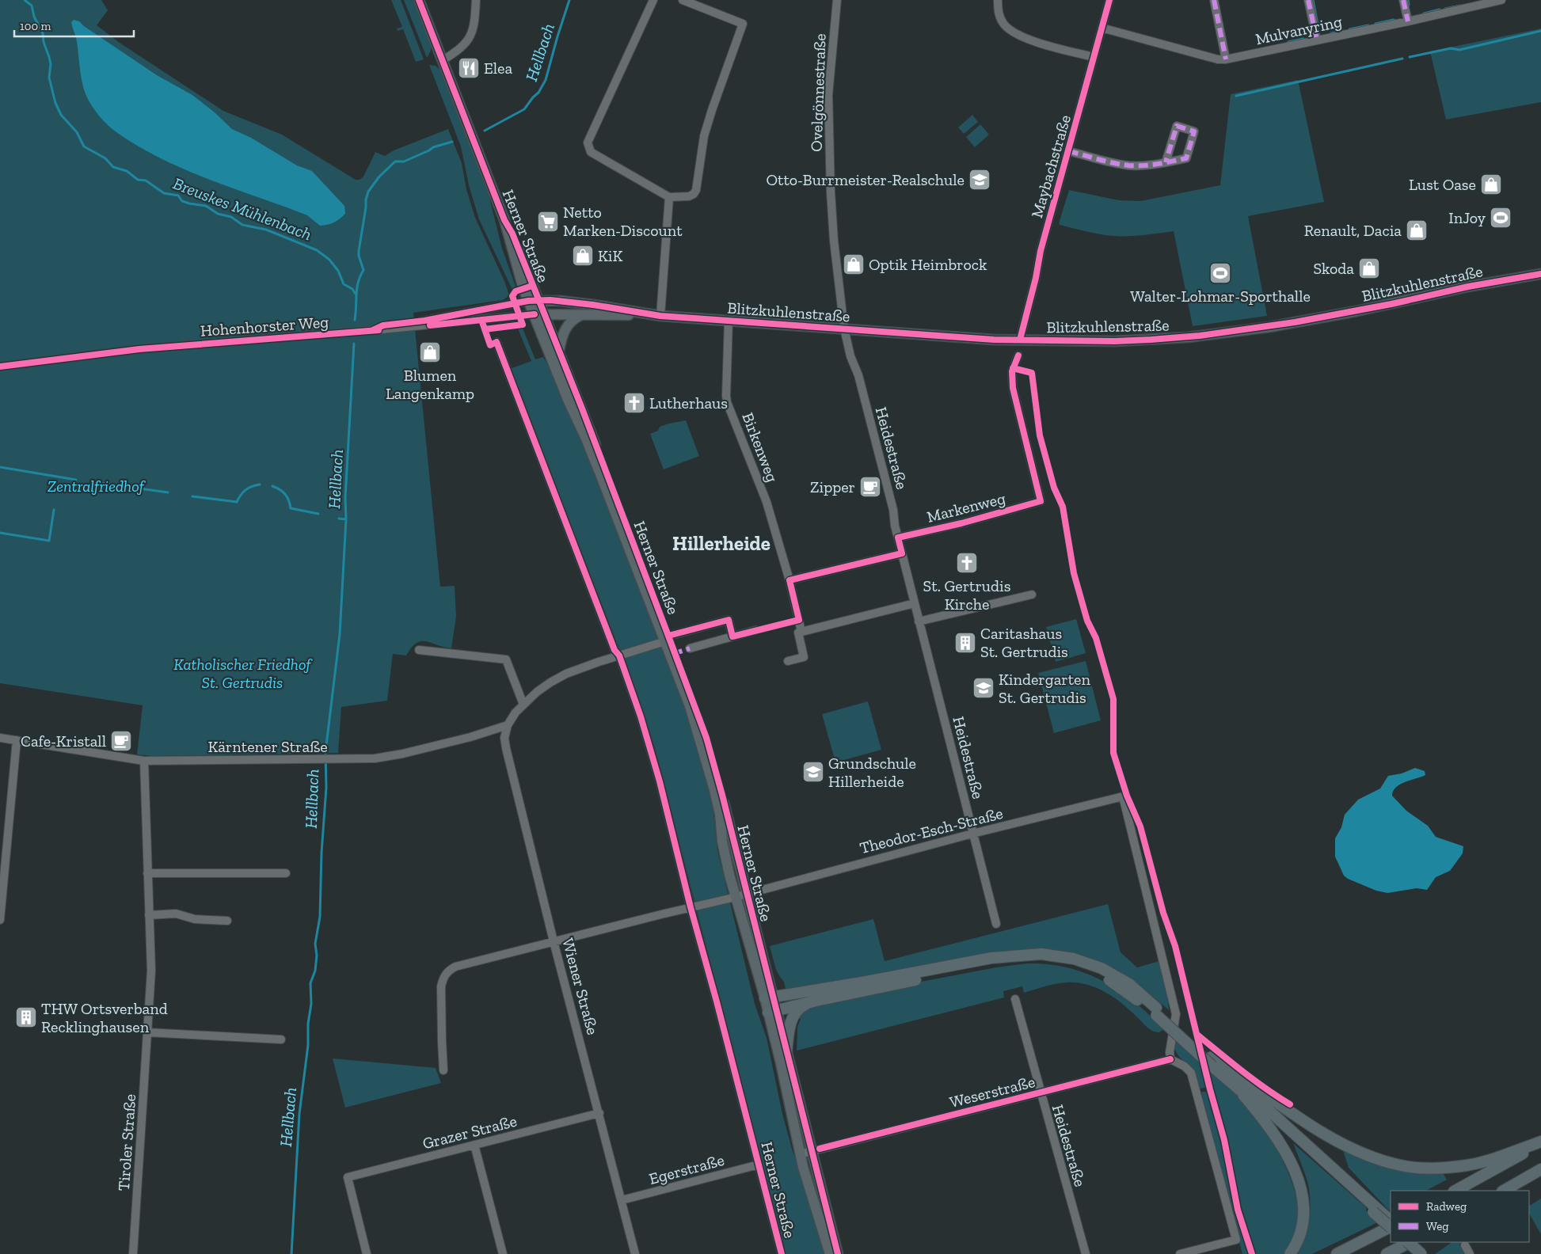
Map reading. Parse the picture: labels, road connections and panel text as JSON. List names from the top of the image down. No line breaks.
{"streets":{"main road":["Herner Straße","Blitzkuhlenstraße"],"street":["Mulvanyring","Ovelgönnestraße","Maybachstraße","Hohenhorster Weg","Birkenweg","Heidestraße","Markenweg","Kärntener Straße","Theodor-Esch-Straße","Wiener Straße","Weserstraße","Grazer Straße","Tiroler Straße","Egerstraße"]},"crossings":[["Mulvanyring","Maybachstraße"],["Ovelgönnestraße","Blitzkuhlenstraße"],["Ovelgönnestraße","Heidestraße"],["Maybachstraße","Blitzkuhlenstraße"],["Herner Straße","Blitzkuhlenstraße"],["Herner Straße","Hohenhorster Weg"],["Herner Straße","Theodor-Esch-Straße"],["Herner Straße","Weserstraße"],["Herner Straße","Egerstraße"],["Blitzkuhlenstraße","Hohenhorster Weg"],["Blitzkuhlenstraße","Birkenweg"],["Blitzkuhlenstraße","Heidestraße"],["Heidestraße","Markenweg"],["Heidestraße","Theodor-Esch-Straße"],["Heidestraße","Weserstraße"],["Kärntener Straße","Wiener Straße"],["Kärntener Straße","Tiroler Straße"],["Theodor-Esch-Straße","Wiener Straße"],["Theodor-Esch-Straße","Weserstraße"],["Wiener Straße","Grazer Straße"],["Wiener Straße","Egerstraße"]],"districts":["Hillerheide"],"water":["Hellbach","Breuskes Mühlenbach"],"parks":["Zentralfriedhof","Katholischer Friedhof St. Gertrudis"],"places":{"restaurant":["Elea"],"school or university":["Otto-Burrmeister-Realschule","Kindergarten St. Gertrudis","Grundschule Hillerheide"],"shop":["Lust Oase","Renault, Dacia","KiK","Optik Heimbrock","Skoda","Blumen Langenkamp"],"sports":["InJoy","Walter-Lohmar-Sporthalle"],"supermarket":["Netto Marken-Discount"],"church":["Lutherhaus","St. Gertrudis Kirche"],"cafe":["Zipper","Cafe-Kristall"],"building":["Caritashaus St. Gertrudis","THW Ortsverband Recklinghausen"]},"legend":["Radweg","Weg"],"scale_bar":"100 m"}
